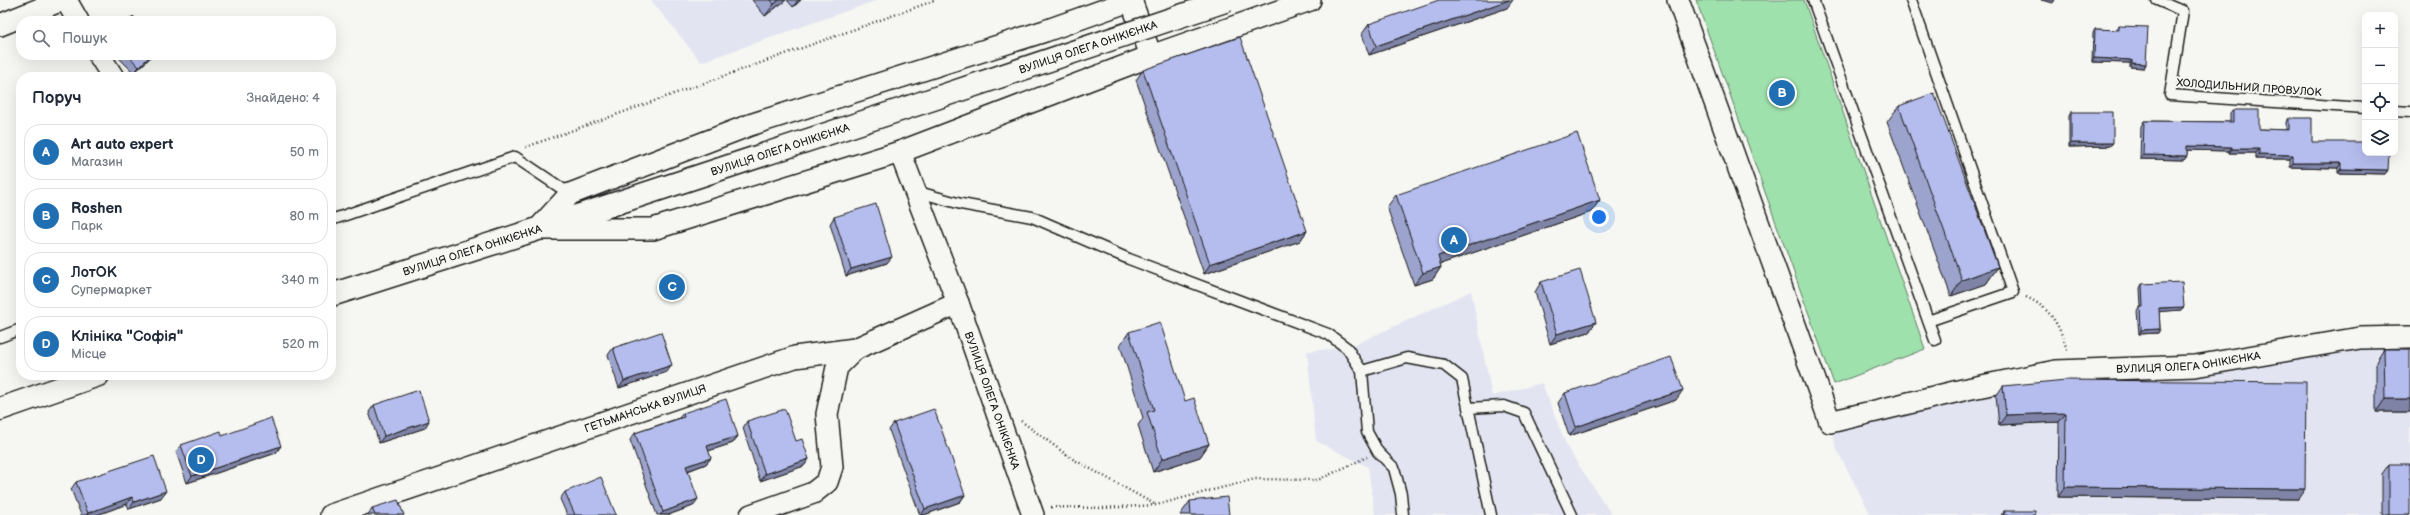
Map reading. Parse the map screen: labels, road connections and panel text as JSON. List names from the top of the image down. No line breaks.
{"streets":{"main road":["ВУЛИЦЯ ОЛЕГА ОНІКІЄНКА"],"street":["ГЕТЬМАНСЬКА ВУЛИЦЯ"],"lane":["ХОЛОДИЛЬНИЙ ПРОВУЛОК"]},"crossings":[["ВУЛИЦЯ ОЛЕГА ОНІКІЄНКА","ГЕТЬМАНСЬКА ВУЛИЦЯ"]],"page":{"map_buttons":["+","−"],"search":"Пошук","heading":["Поруч","Знайдено: 4"],"pins":["B","A","C","D"],"list":[{"mark":"A","name":"Art auto expert","note":"Магазин","value":"50 m"},{"mark":"B","name":"Roshen","note":"Парк","value":"80 m"},{"mark":"C","name":"ЛотОК","note":"Супермаркет","value":"340 m"},{"mark":"D","name":"Клініка \"Софія\"","note":"Місце","value":"520 m"}]}}
